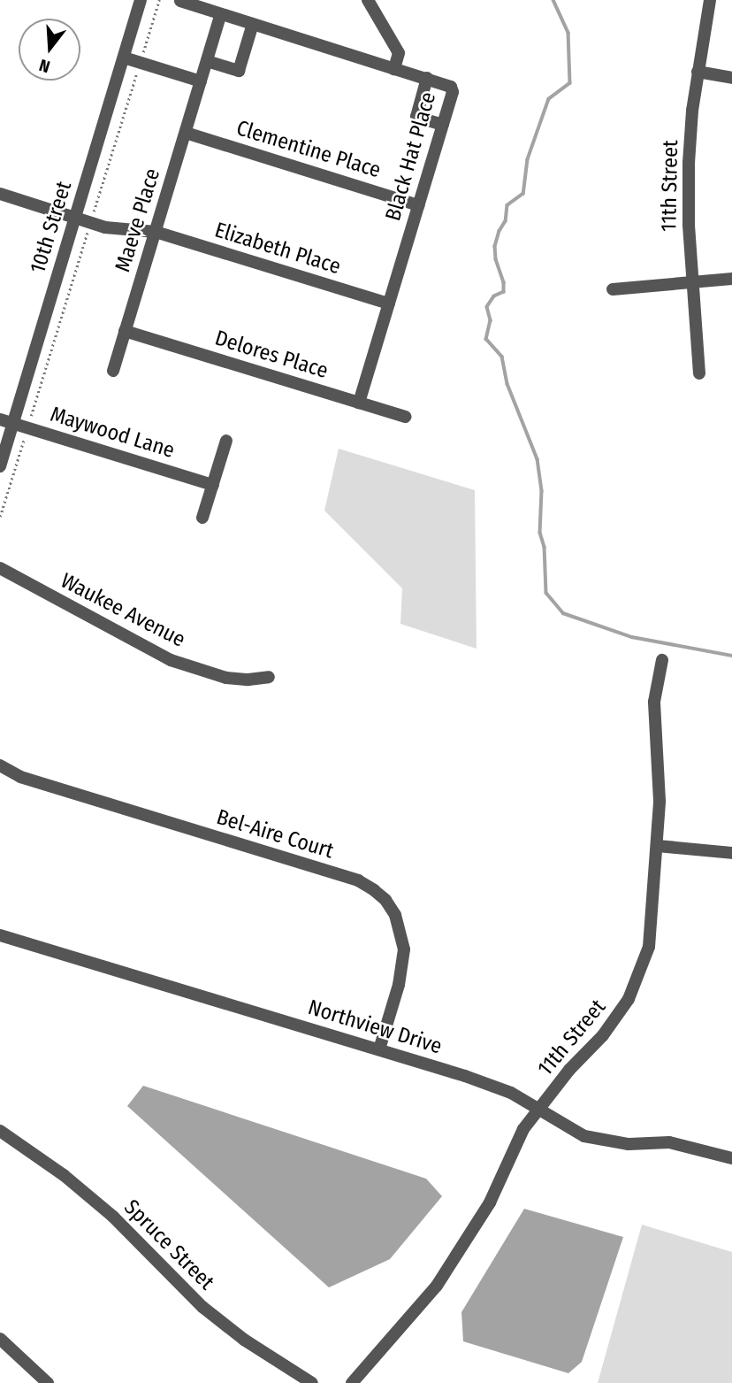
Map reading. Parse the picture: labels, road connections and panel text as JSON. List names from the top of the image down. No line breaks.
{"streets":{"street":["Clementine Place","Black Hat Place","11th Street","Maeve Place","10th Street","Elizabeth Place","Delores Place","Maywood Lane","Waukee Avenue","Bel-Aire Court","Northview Drive","Spruce Street"]},"crossings":[["Clementine Place","Black Hat Place"],["Clementine Place","Maeve Place"],["Black Hat Place","Maeve Place"],["Black Hat Place","Elizabeth Place"],["Black Hat Place","Delores Place"],["11th Street","Northview Drive"],["Maeve Place","Elizabeth Place"],["Maeve Place","Delores Place"],["10th Street","Elizabeth Place"],["10th Street","Maywood Lane"],["Bel-Aire Court","Northview Drive"]],"north":"bottom"}
